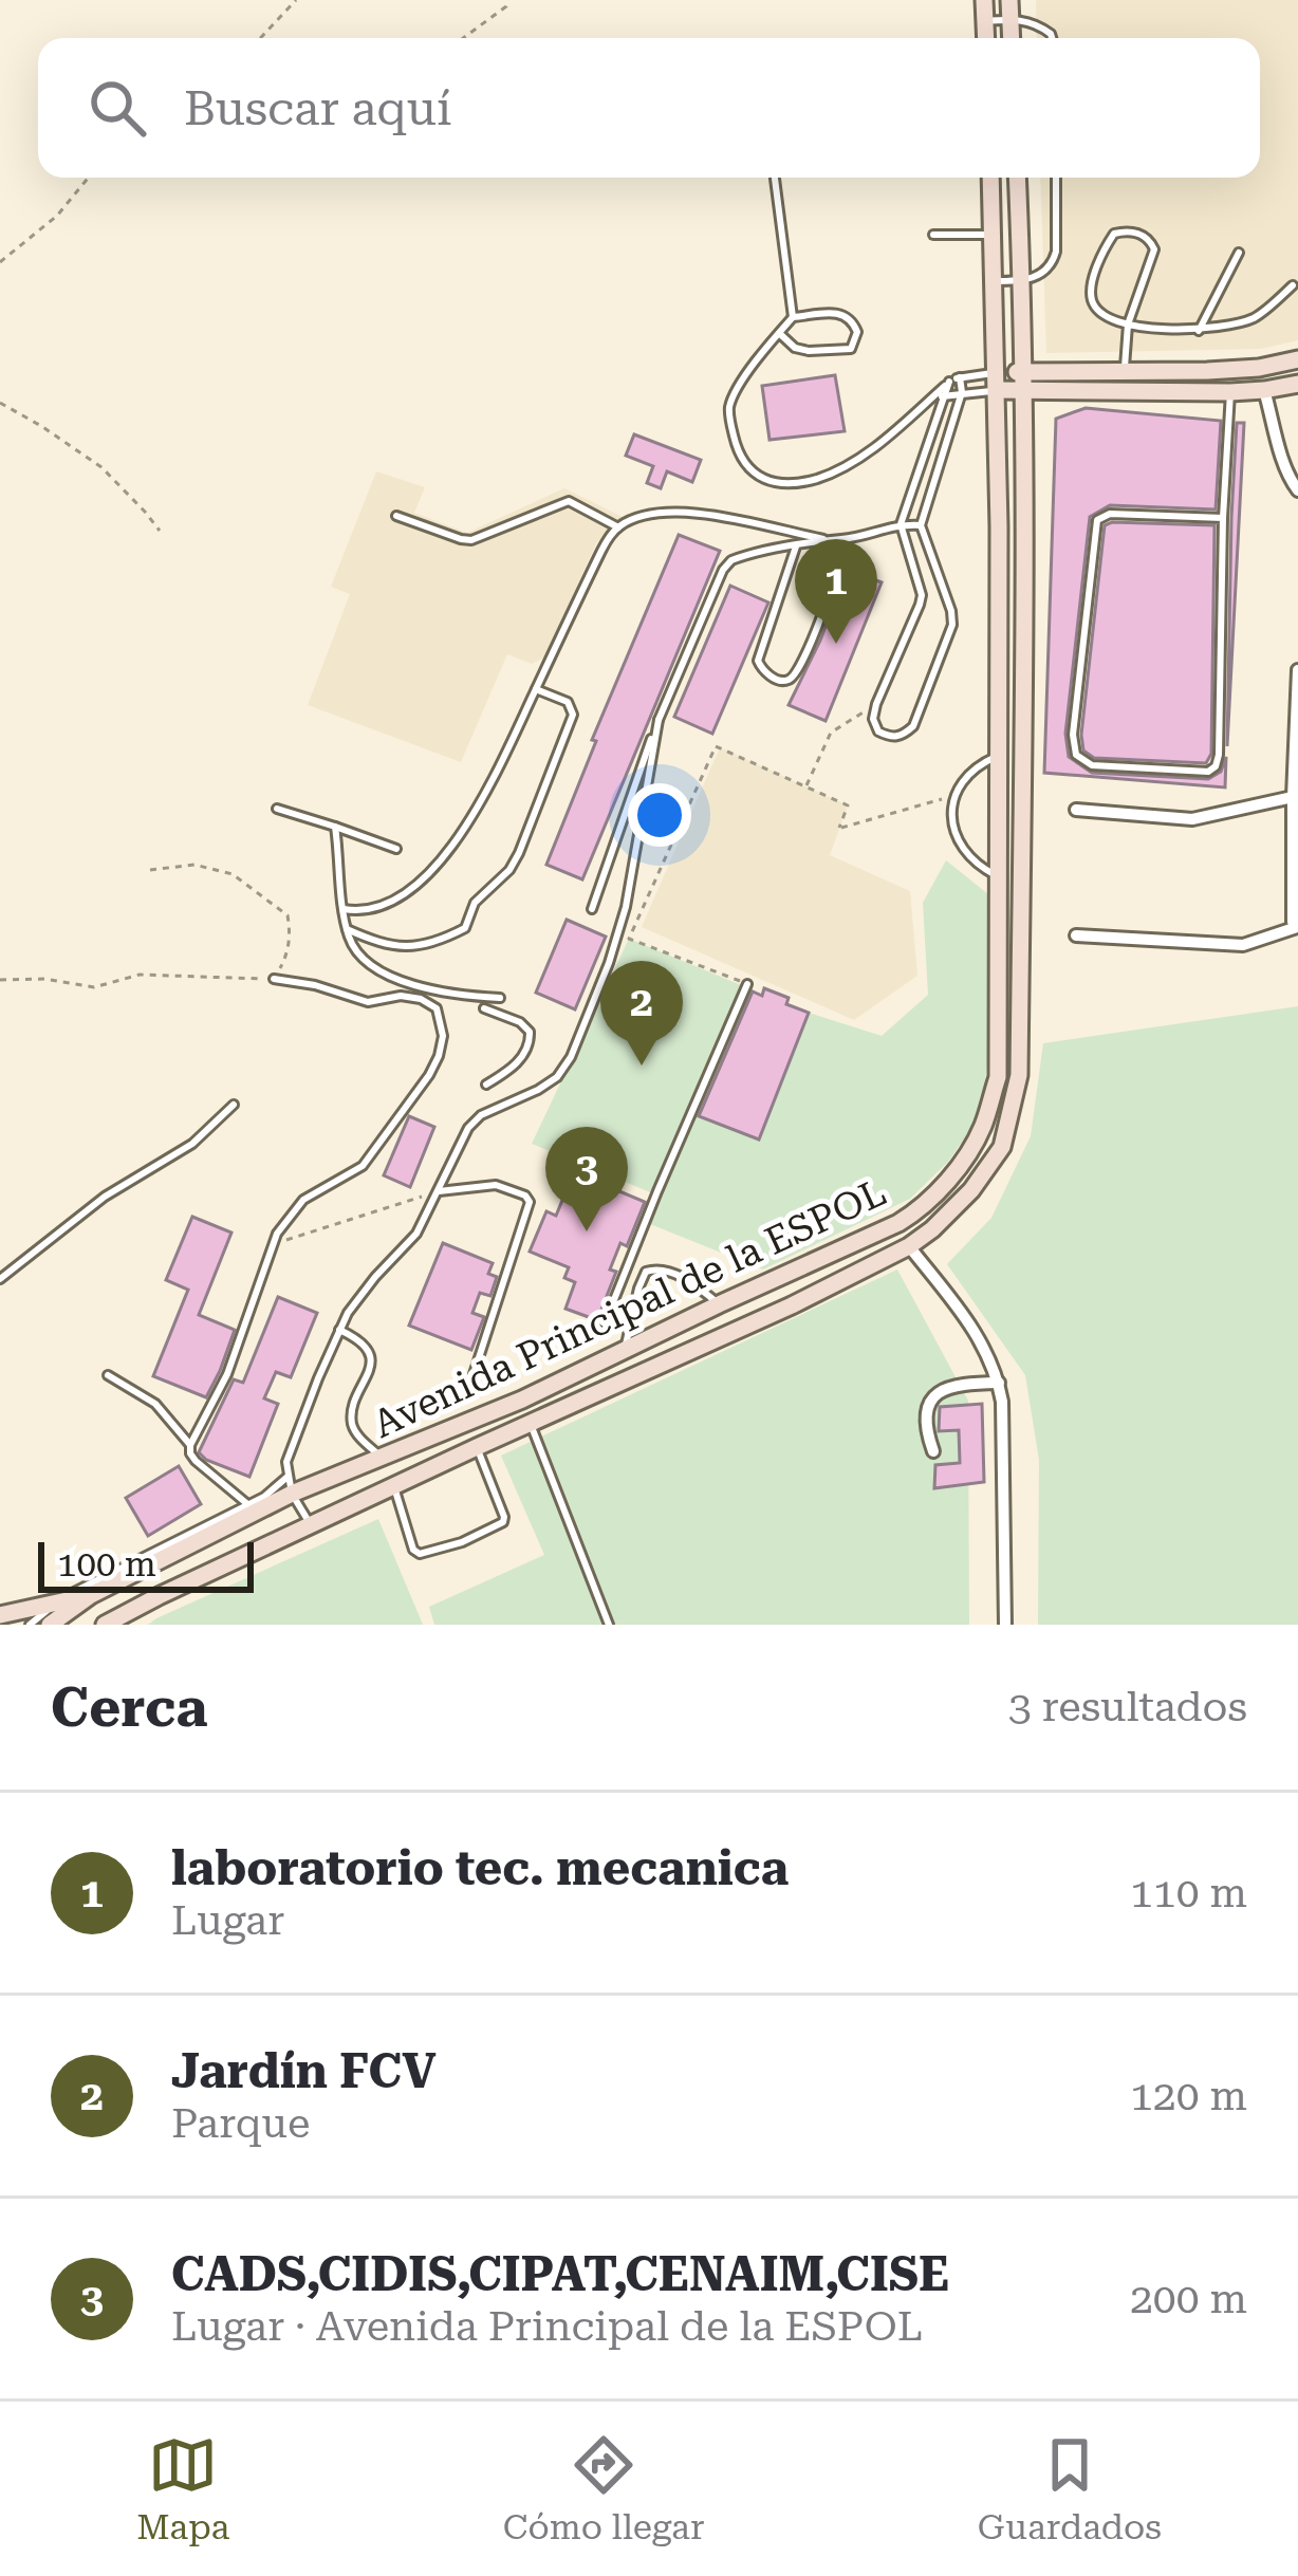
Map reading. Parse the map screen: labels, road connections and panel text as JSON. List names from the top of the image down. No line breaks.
{"streets":{"street":["Avenida Principal de la ESPOL"]},"scale_bar":"100 m","page":{"search":"Buscar aquí","pins":["1","2","3"],"scale":"100 m","heading":["Cerca","3 resultados"],"list":[{"mark":"1","name":"laboratorio tec. mecanica","note":"Lugar","value":"110 m"},{"mark":"2","name":"Jardín FCV","note":"Parque","value":"120 m"},{"mark":"3","name":"CADS,CIDIS,CIPAT,CENAIM,CISE","note":"Lugar · Avenida Principal de la ESPOL","value":"200 m"}],"nav":["Mapa","Cómo llegar","Guardados"]}}
